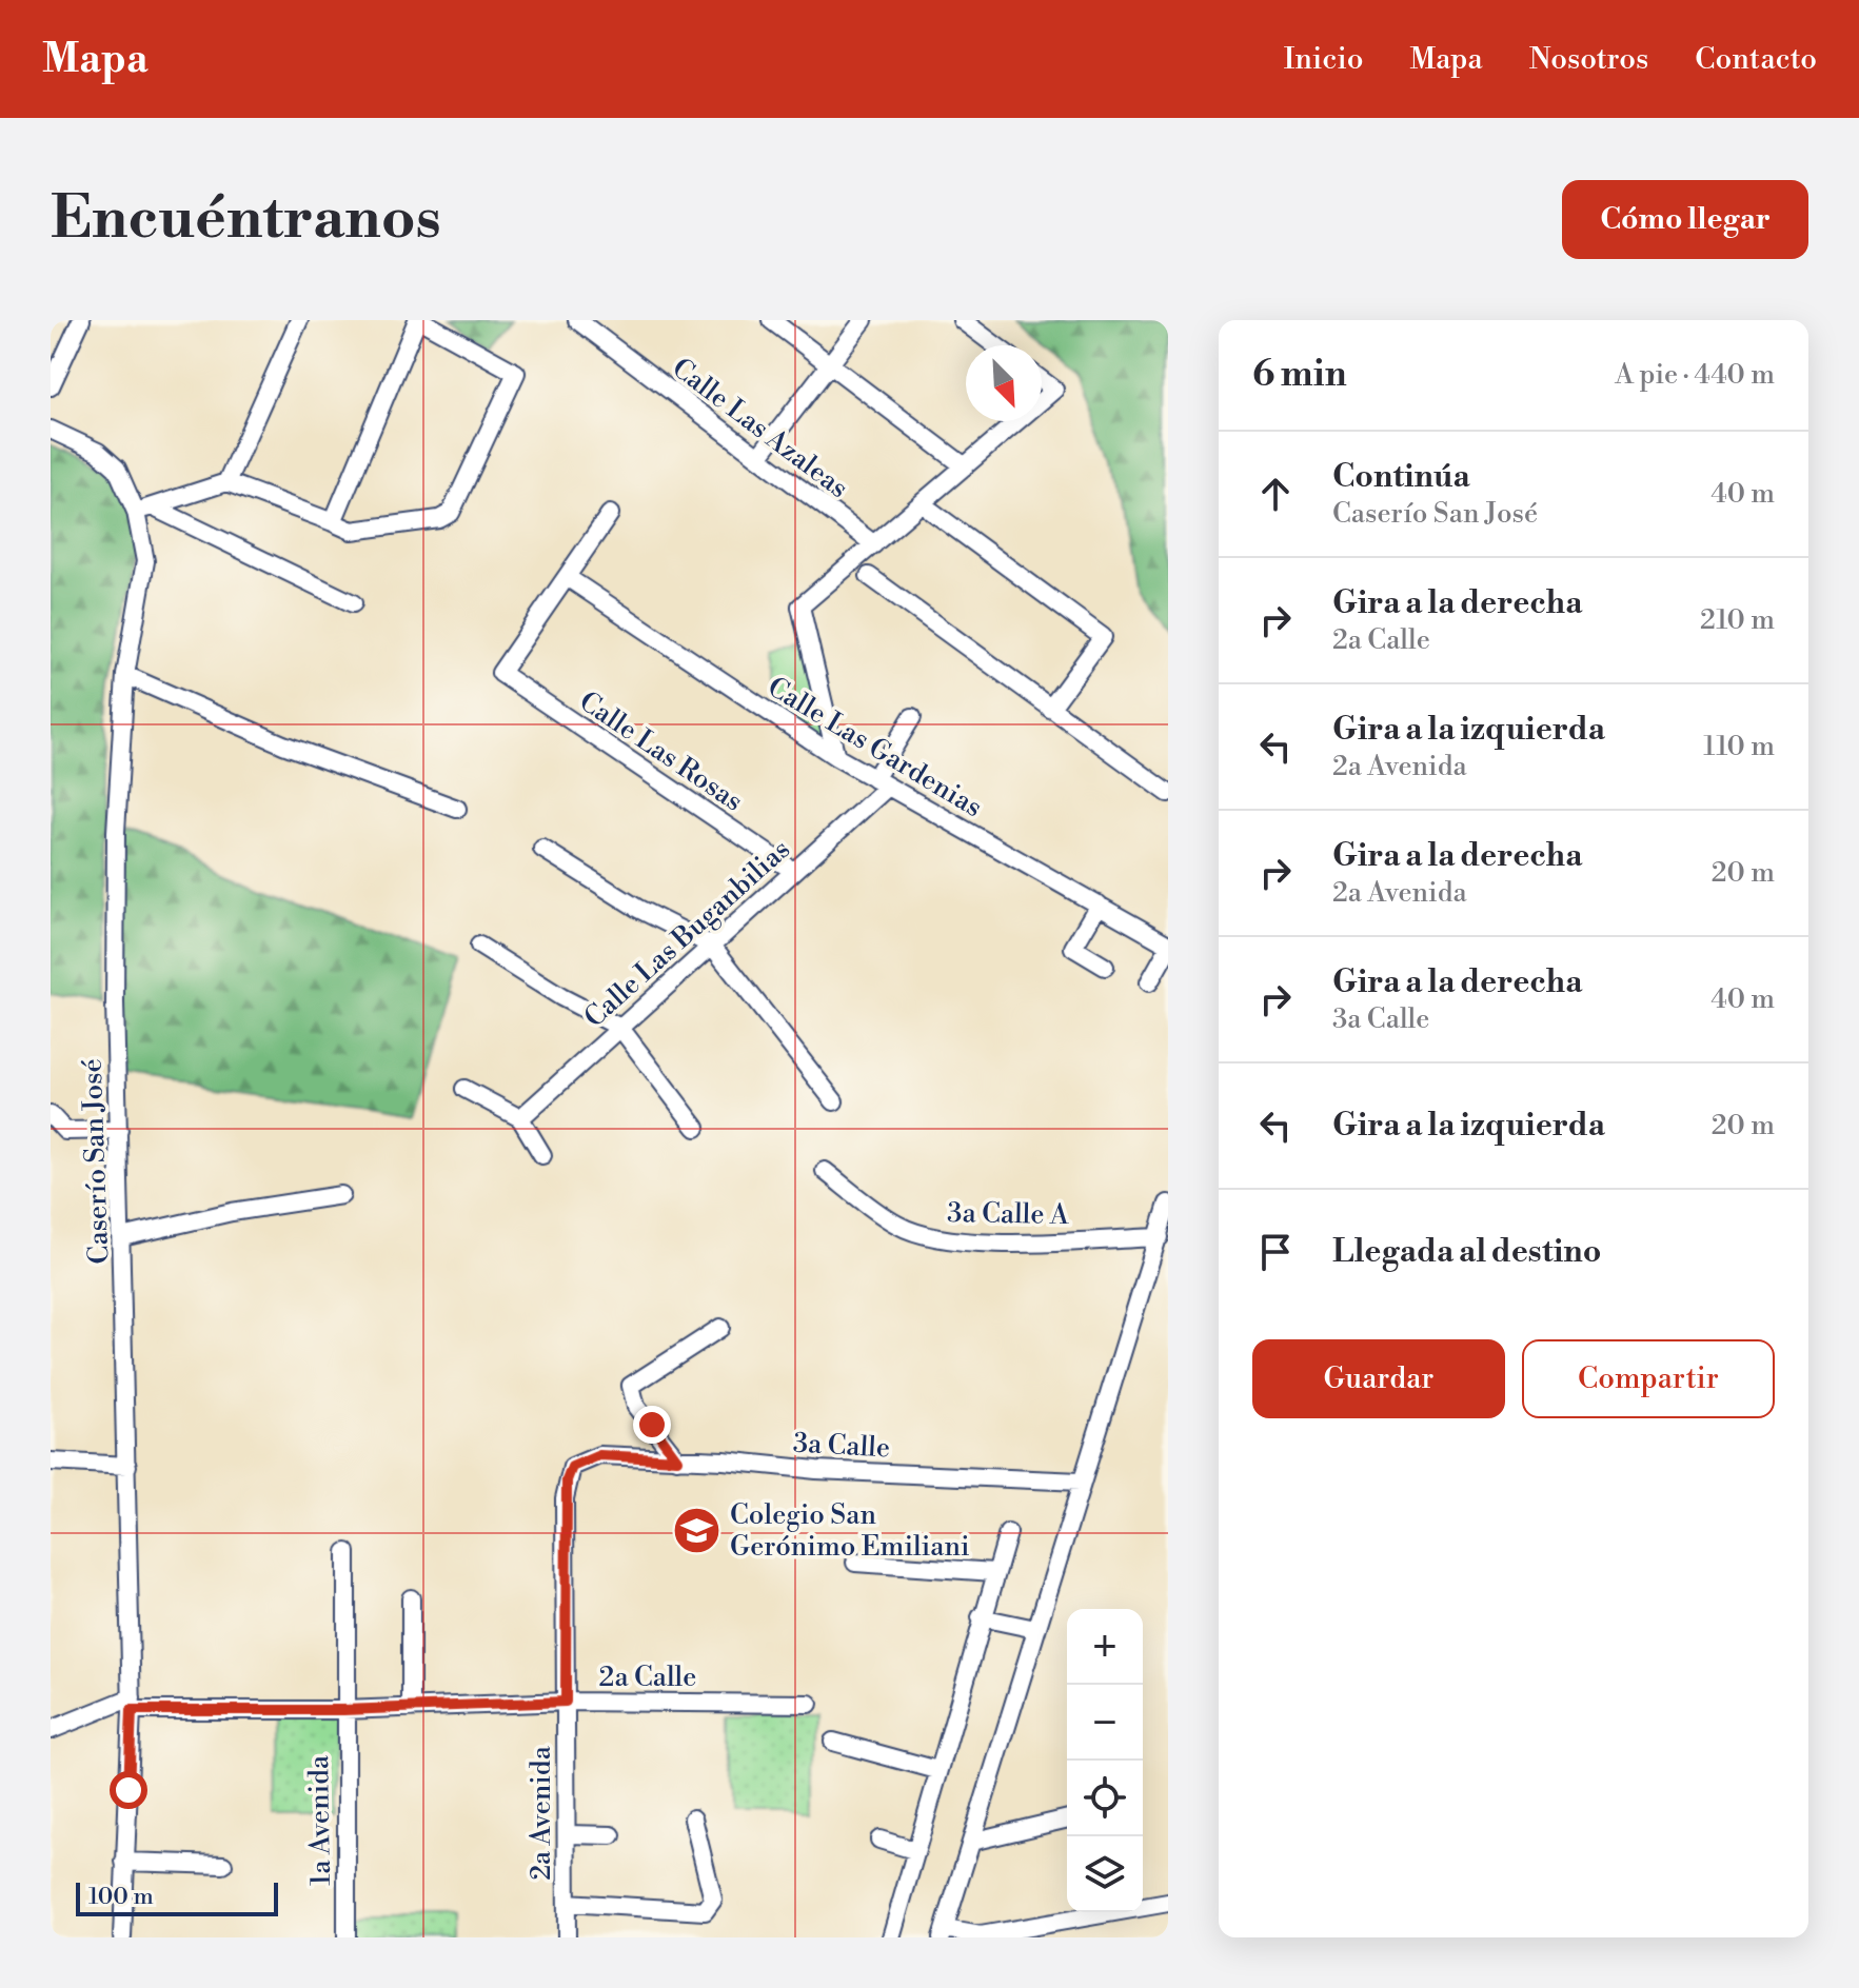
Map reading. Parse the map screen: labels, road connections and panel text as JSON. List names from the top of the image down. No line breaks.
{"streets":{"street":["Calle Las Azaleas","Calle Las Gardenias","Calle Las Rosas","Calle Las Buganbilias","Caserío San José","3a Calle A","3a Calle","2a Calle","2a Avenida","1a Avenida"]},"crossings":[["Calle Las Gardenias","Calle Las Rosas"],["Calle Las Gardenias","Calle Las Buganbilias"],["Calle Las Rosas","Calle Las Buganbilias"],["Caserío San José","2a Calle"],["3a Calle","2a Avenida"],["2a Calle","2a Avenida"],["2a Calle","1a Avenida"]],"places":{"school or university":["Colegio San Gerónimo Emiliani"]},"scale_bar":"100 m","north":"bottom right","page":{"header":"Mapa","nav":["Inicio","Mapa","Nosotros","Contacto"],"buttons":["Cómo llegar",["Guardar","Compartir"]],"title":"Encuéntranos","heading":["6 min","A pie · 440 m"],"list":[["Continúa","Caserío San José","40 m"],["Gira a la derecha","2a Calle","210 m"],["Gira a la izquierda","2a Avenida","110 m"],["Gira a la derecha","2a Avenida","20 m"],["Gira a la derecha","3a Calle","40 m"],["Gira a la izquierda","20 m"],"Llegada al destino"],"map_buttons":["+","−"],"scale":"100 m"}}
